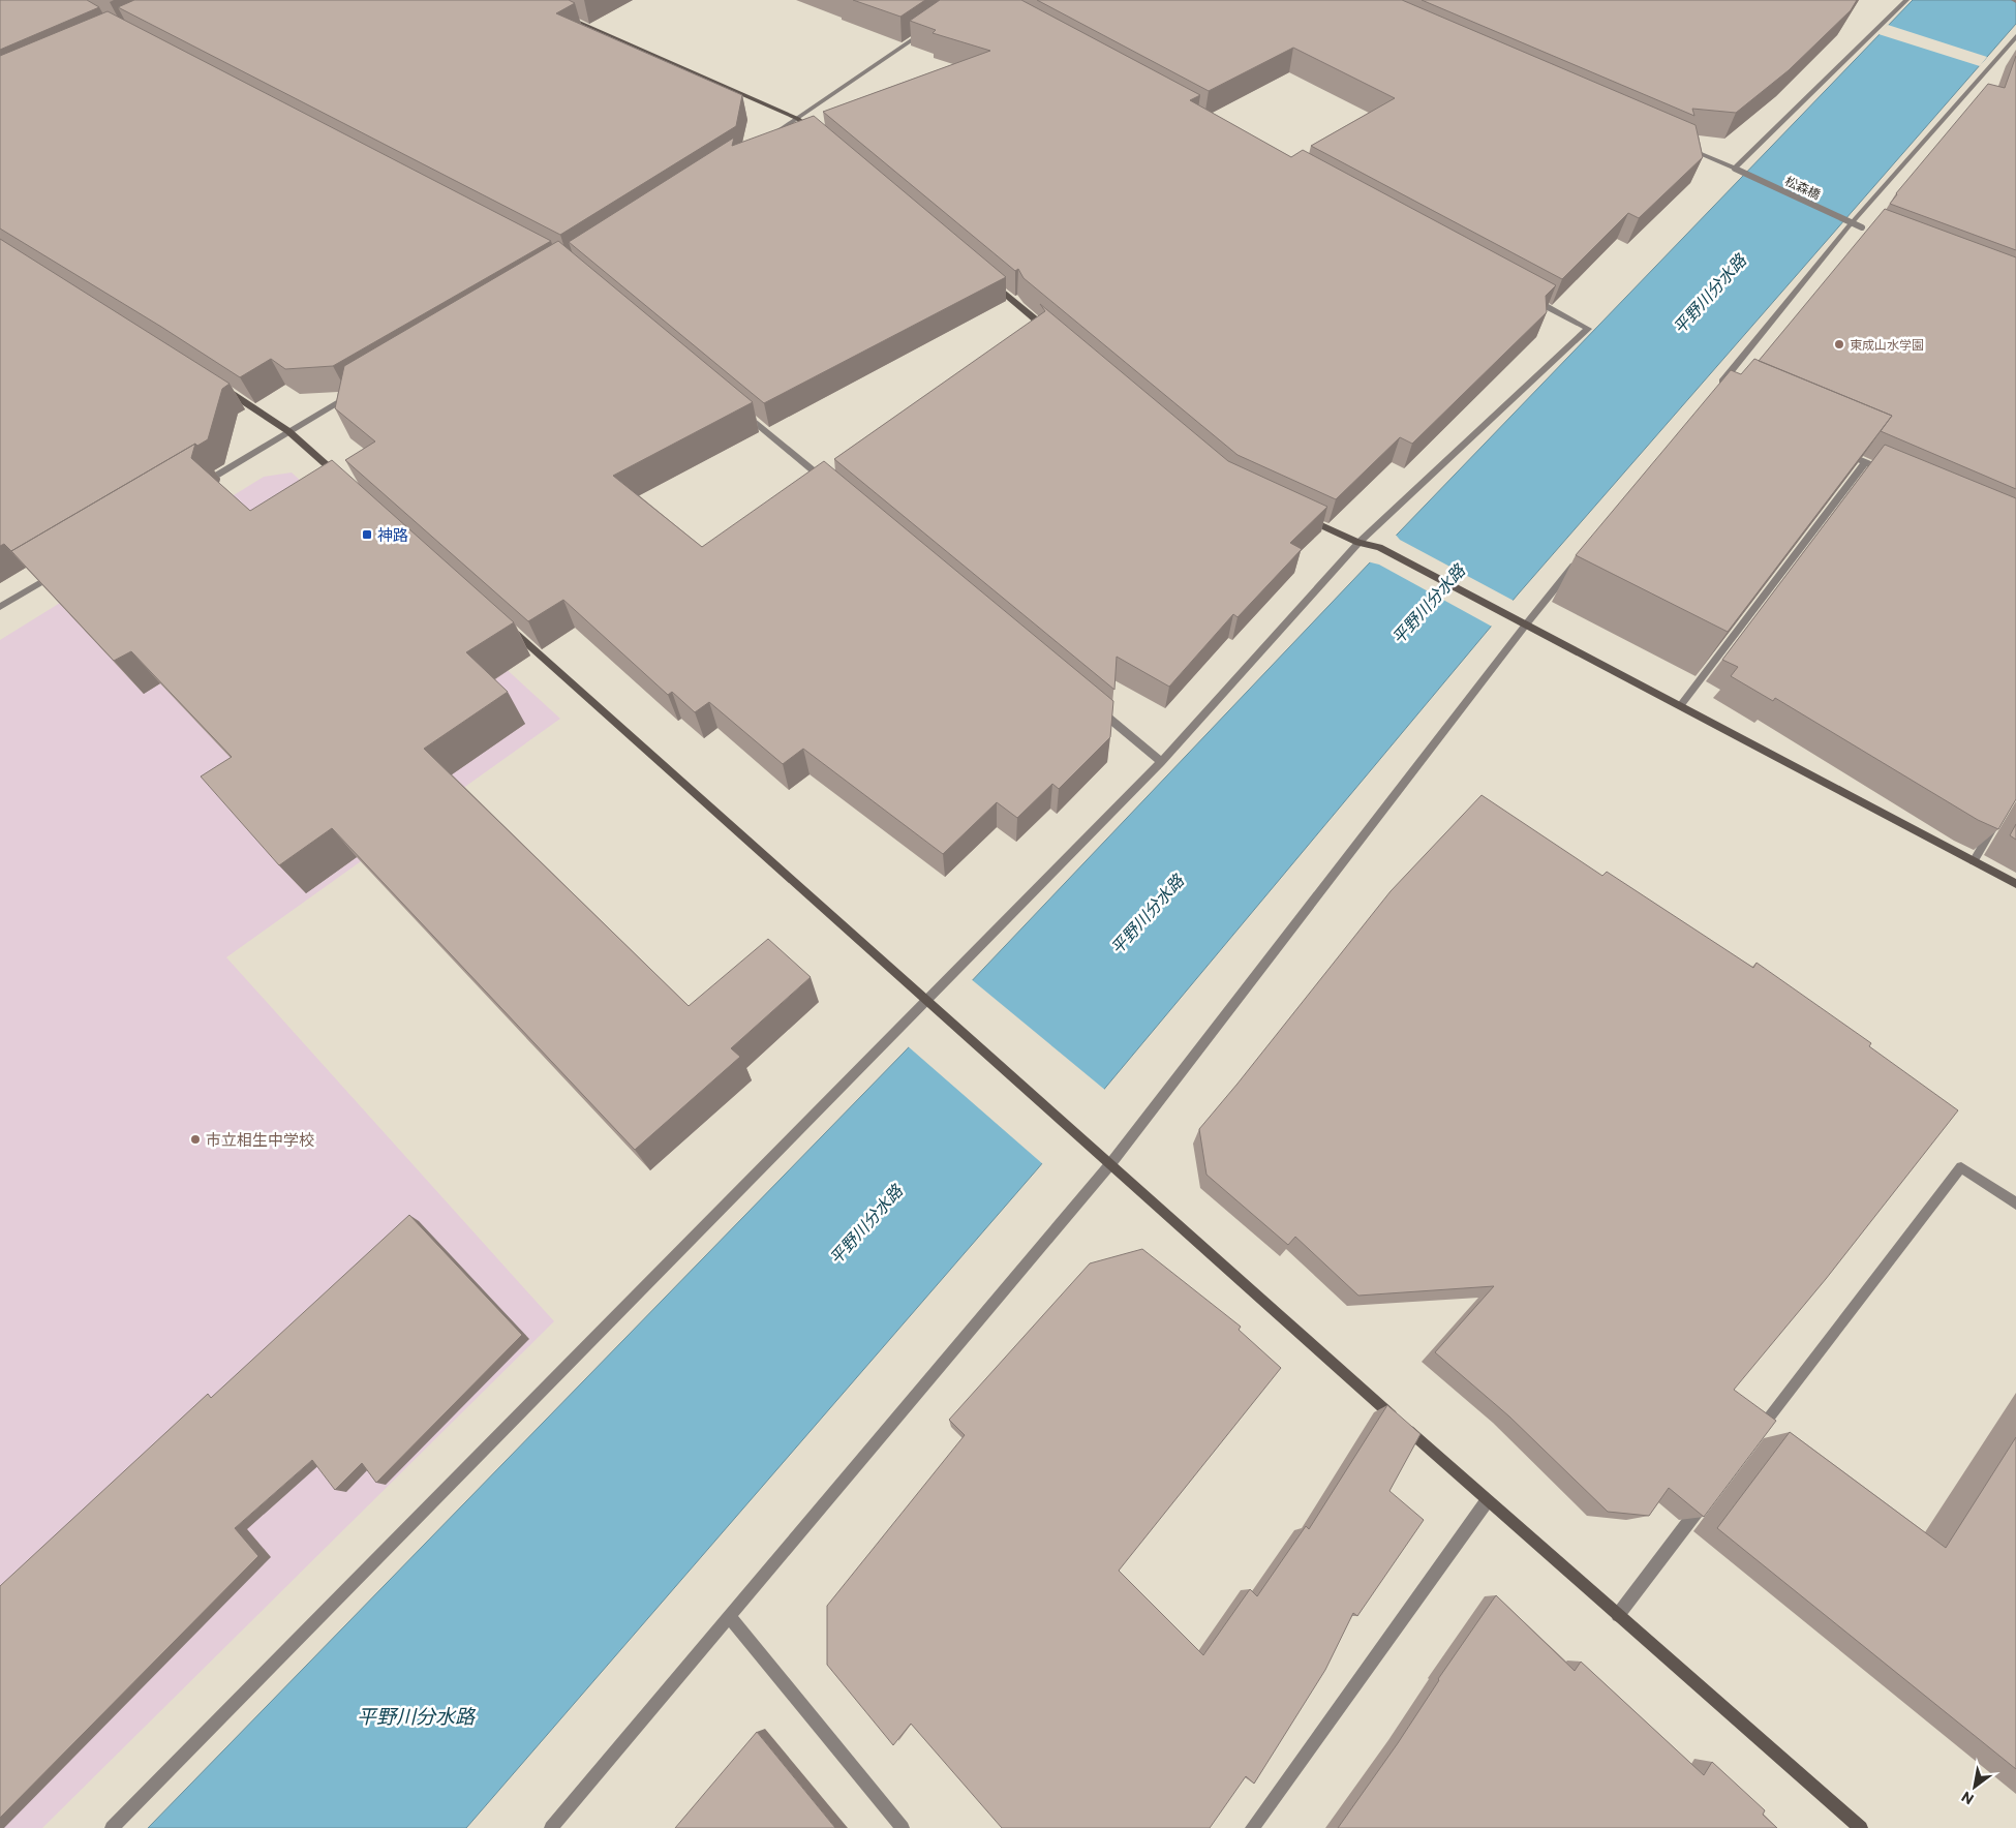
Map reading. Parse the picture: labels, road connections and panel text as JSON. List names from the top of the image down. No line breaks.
{"streets":{"street":["松森橋"]},"water":["平野川分水路"],"places":{"other":["東成山水学園","市立相生中学校"],"transit":["神路"]},"north":"bottom left"}
